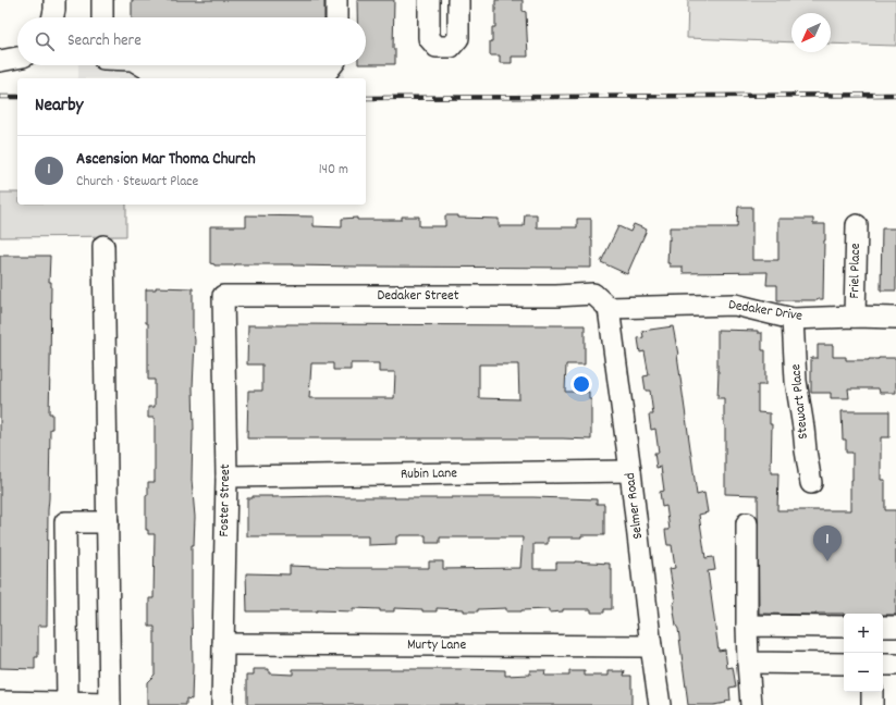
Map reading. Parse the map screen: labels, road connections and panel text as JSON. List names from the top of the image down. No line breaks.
{"streets":{"street":["Friel Place","Dedaker Street","Dedaker Drive","Stewart Place","Rubin Lane","Foster Street","Selmer Road","Murty Lane"]},"crossings":[["Friel Place","Dedaker Drive"],["Dedaker Street","Dedaker Drive"],["Dedaker Street","Foster Street"],["Dedaker Street","Selmer Road"],["Dedaker Drive","Stewart Place"],["Dedaker Drive","Selmer Road"],["Rubin Lane","Foster Street"],["Rubin Lane","Selmer Road"],["Foster Street","Murty Lane"],["Selmer Road","Murty Lane"]],"north":"bottom left","page":{"search":"Search here","heading":"Nearby","list":[{"mark":"1","name":"Ascension Mar Thoma Church","note":"Church · Stewart Place","value":"140 m"}],"pins":"1","map_buttons":["+","−"]}}
